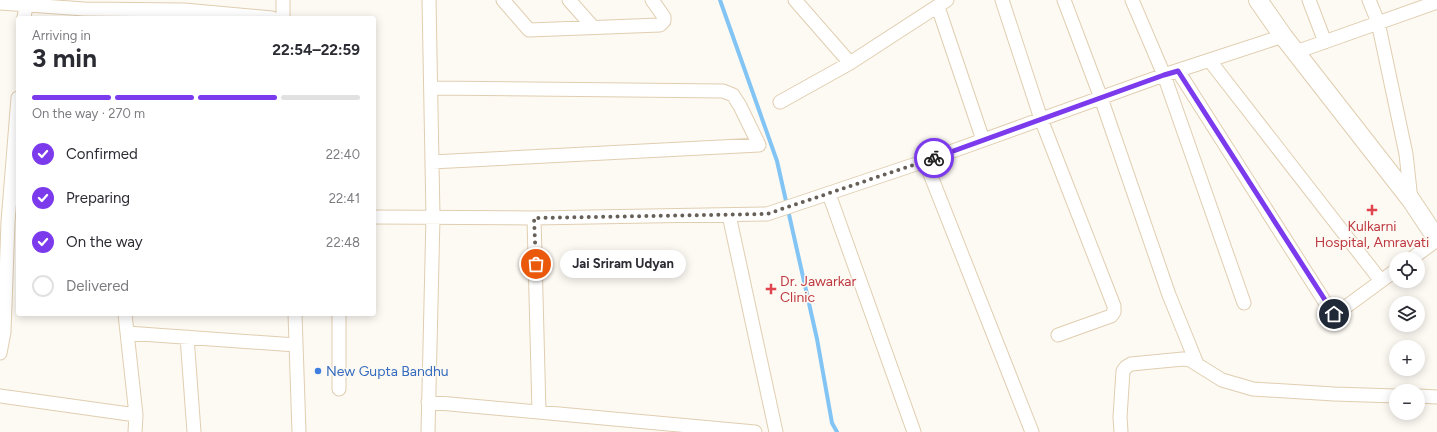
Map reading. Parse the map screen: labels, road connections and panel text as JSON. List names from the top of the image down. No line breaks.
{"places":{"health":["Kulkarni Hospital, Amravati","Dr. Jawarkar Clinic"],"other":["Jai Sriram Udyan","New Gupta Bandhu"]},"page":{"heading":["3 min","Arriving in","22:54–22:59"],"bar":"On the way · 270 m","list":[["Confirmed","22:40"],["Preparing","22:41"],["On the way","22:48"],"Delivered"],"bubble":"Jai Sriram Udyan","map_buttons":["+","−"]}}
